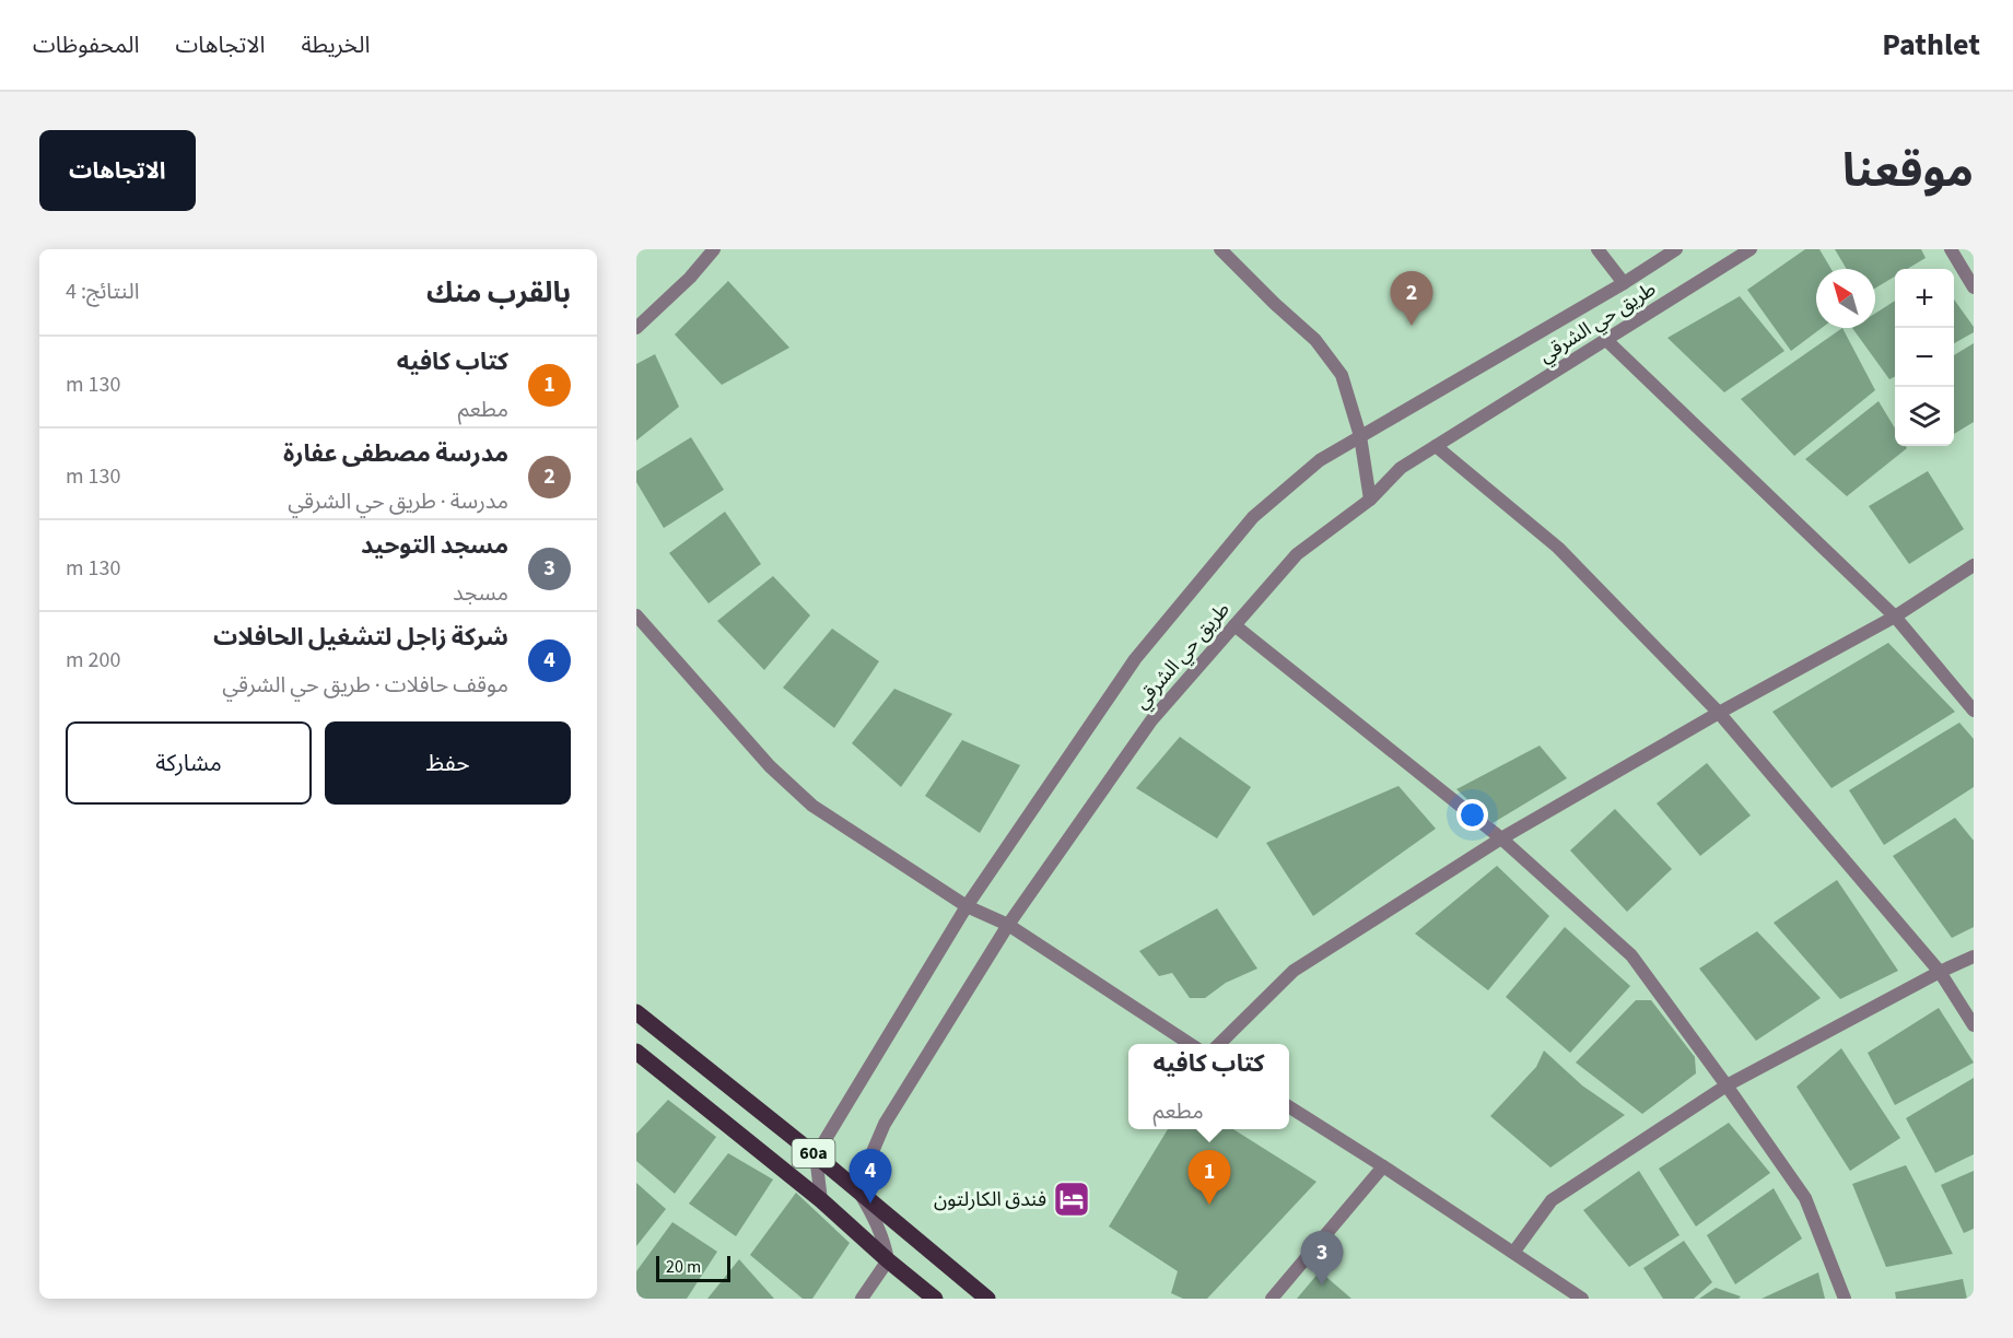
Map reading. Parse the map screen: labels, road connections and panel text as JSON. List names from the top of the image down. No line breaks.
{"streets":{"main road":["60a"],"street":["طريق حي الشرقي"]},"crossings":[["طريق حي الشرقي","60a"]],"places":{"hotel":["فندق الكارلتون"]},"scale_bar":"20 m","north":"top left","page":{"header":"Pathlet","nav":["الخريطة","الاتجاهات","المحفوظات"],"title":"موقعنا","buttons":["الاتجاهات",["حفظ","مشاركة"]],"heading":["بالقرب منك","النتائج: 4"],"map_buttons":["+","−"],"pins":["2","4","1","3"],"list":[{"mark":"1","name":"كتاب كافيه","note":"مطعم","value":"130 m"},{"mark":"2","name":"مدرسة مصطفى عفارة","note":"مدرسة · طريق حي الشرقي","value":"130 m"},{"mark":"3","name":"مسجد التوحيد","note":"مسجد","value":"130 m"},{"mark":"4","name":"شركة زاجل لتشغيل الحافلات","note":"موقف حافلات · طريق حي الشرقي","value":"200 m"}],"popup":["كتاب كافيه","مطعم"],"scale":"20 m"}}
